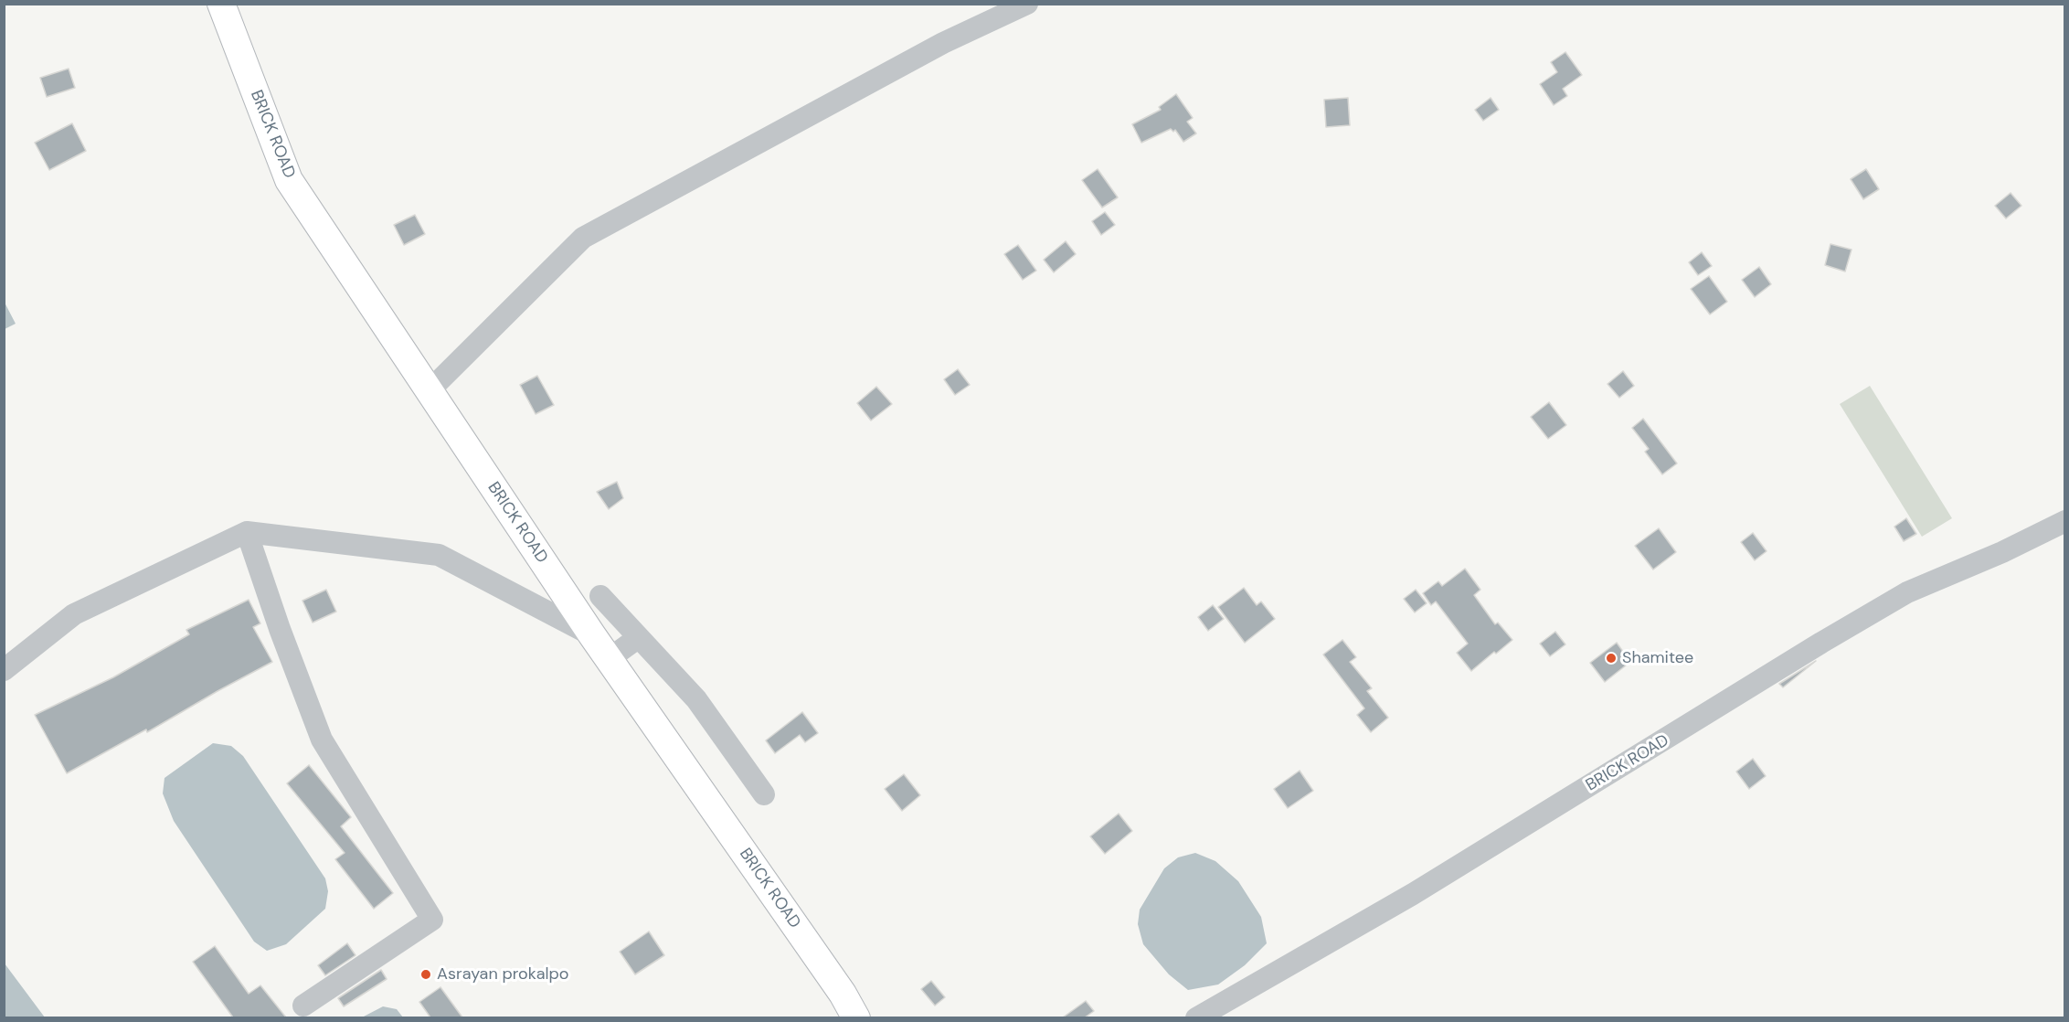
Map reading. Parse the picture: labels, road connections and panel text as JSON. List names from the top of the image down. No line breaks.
{"streets":{"main road":["BRICK ROAD"]},"places":["Shamitee","Asrayan prokalpo"]}
